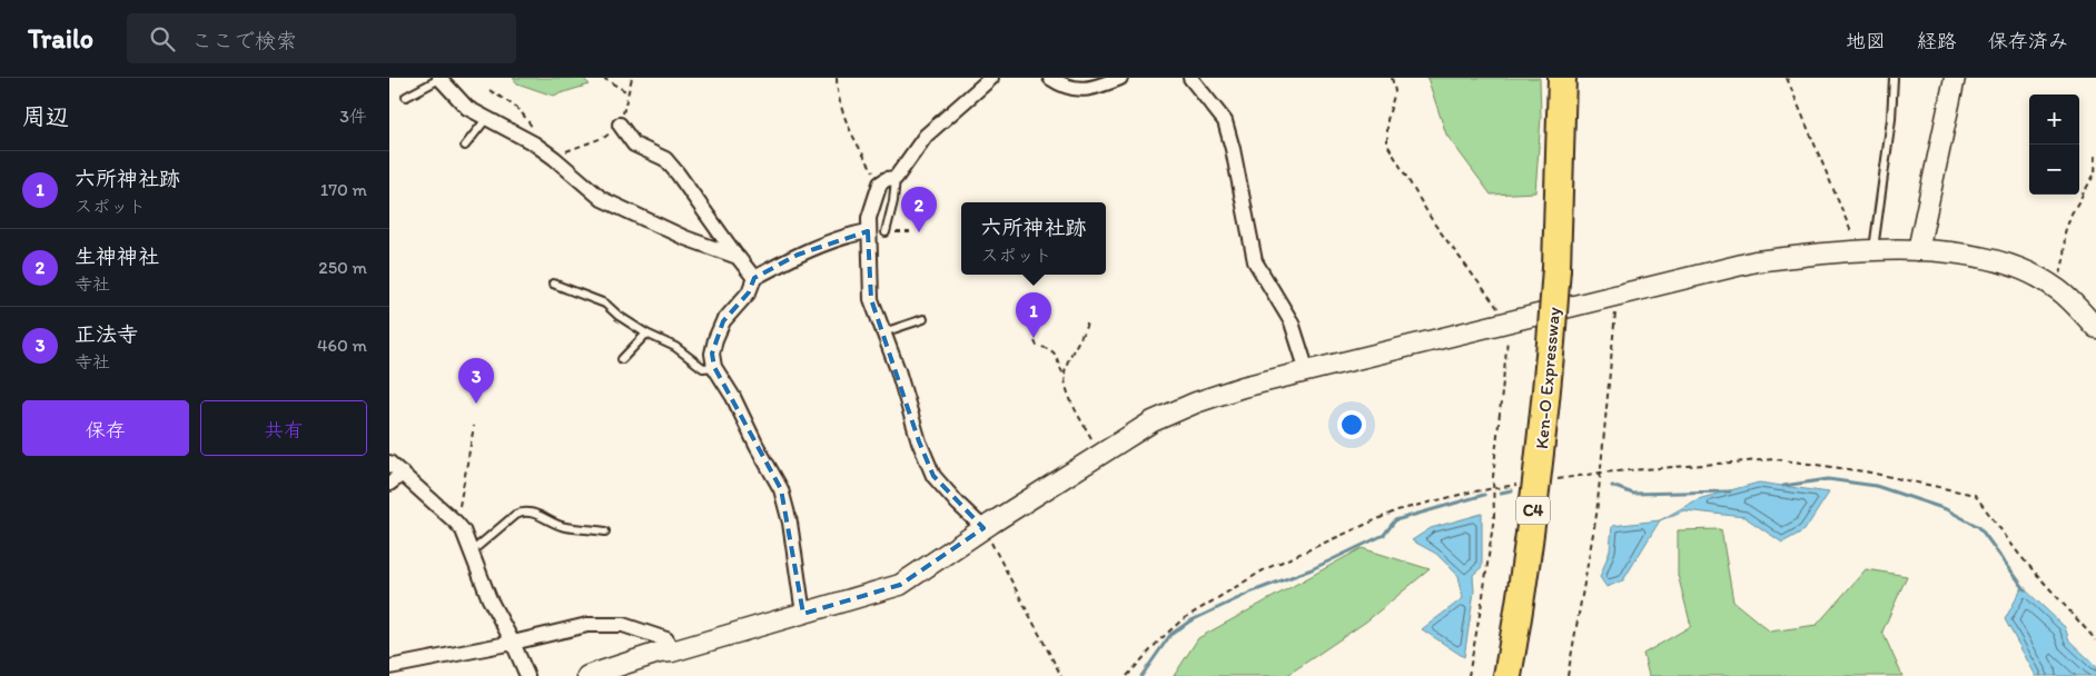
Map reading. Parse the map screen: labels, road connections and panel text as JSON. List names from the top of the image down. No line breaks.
{"streets":{"highway":["Ken-O Expressway","C4"]},"page":{"header":"Trailo","search":"ここで検索","nav":["地図","経路","保存済み"],"heading":["周辺","3件"],"map_buttons":["+","−"],"list":[{"mark":"1","name":"六所神社跡","note":"スポット","value":"170 m"},{"mark":"2","name":"生神神社","note":"寺社","value":"250 m"},{"mark":"3","name":"正法寺","note":"寺社","value":"460 m"}],"pins":["2","1","3"],"popup":["六所神社跡","スポット"],"buttons":["保存","共有"]}}
